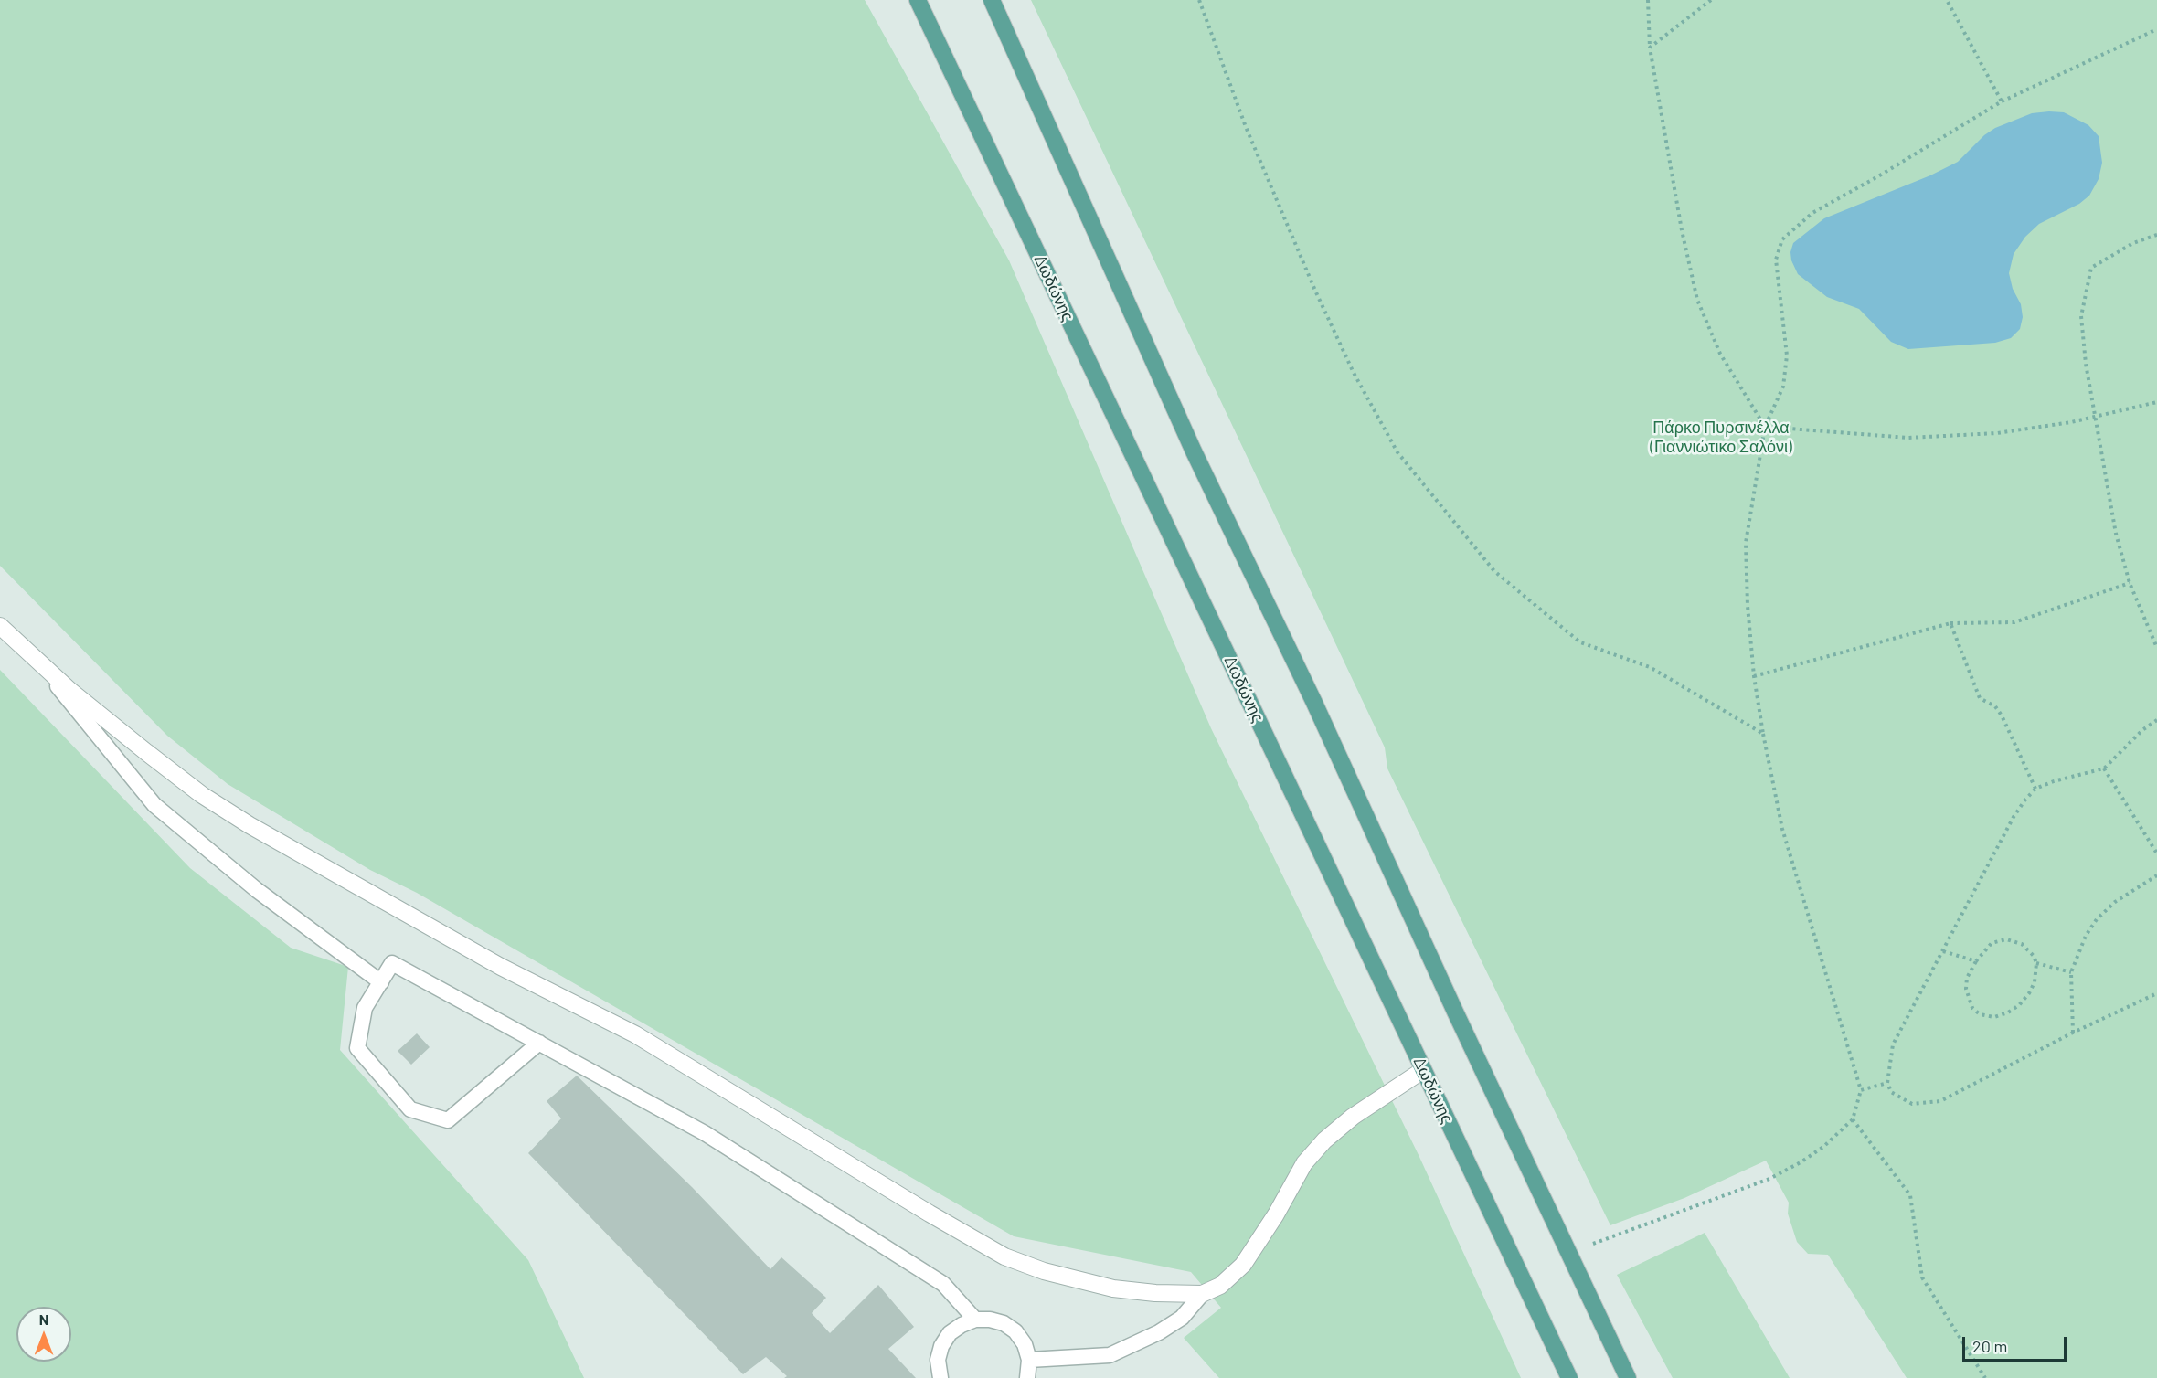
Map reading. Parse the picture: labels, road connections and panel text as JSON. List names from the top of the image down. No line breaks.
{"streets":{"main road":["Δωδώνης"]},"parks":["Πάρκο Πυρσινέλλα (Γιαννιώτικο Σαλόνι)"],"scale_bar":"20 m","north":"top"}
